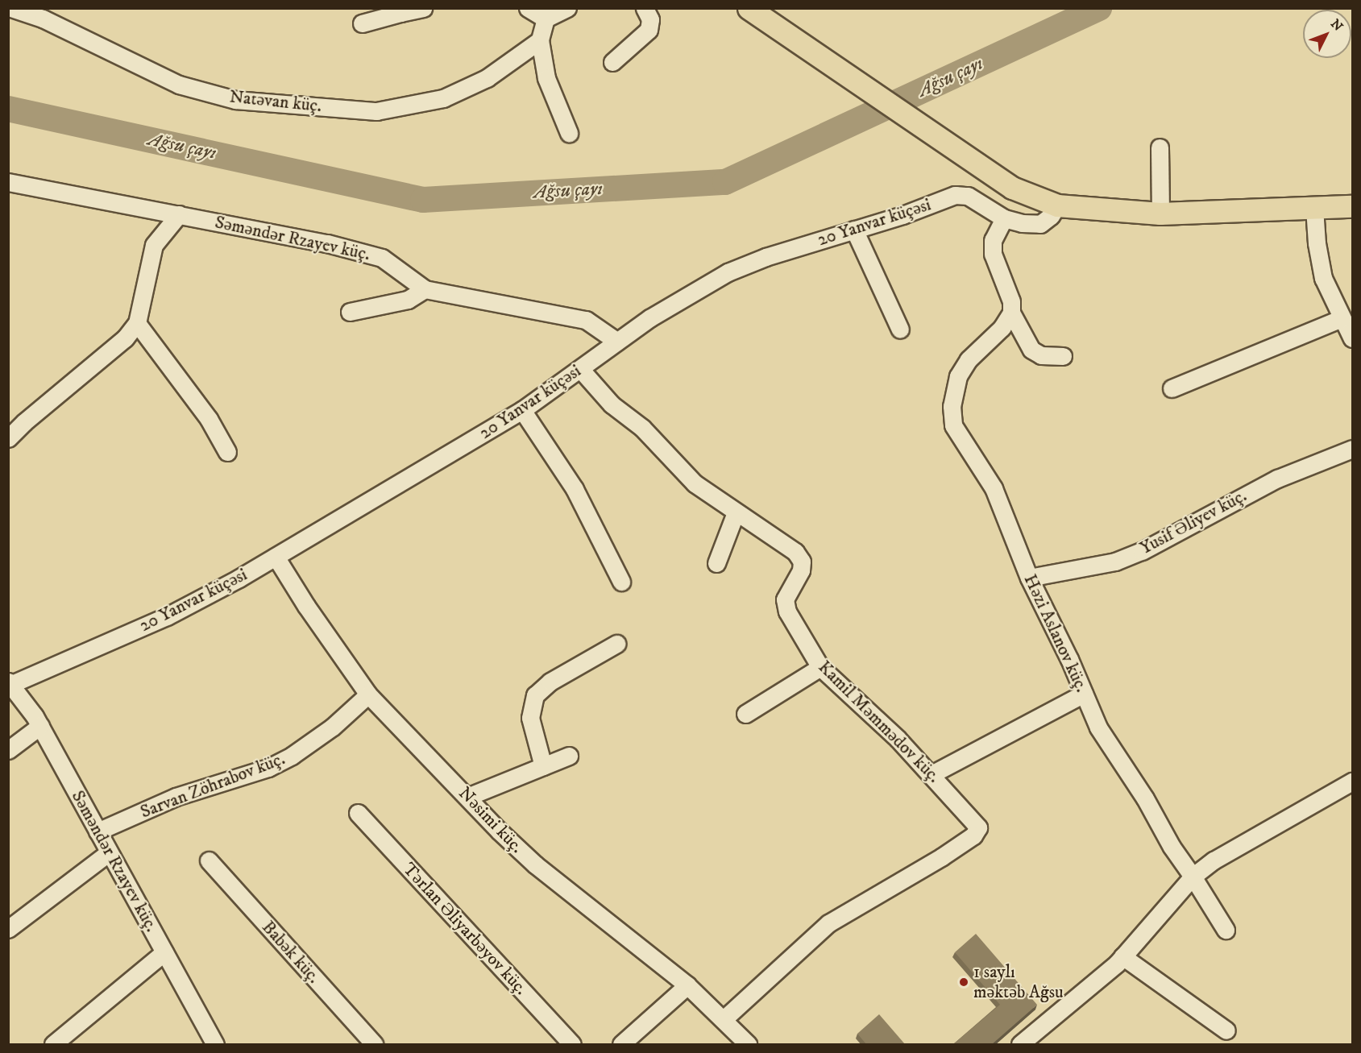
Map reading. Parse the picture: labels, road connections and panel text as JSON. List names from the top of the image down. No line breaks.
{"streets":{"street":["Natəvan küç.","20 Yanvar küçəsi","Səməndər Rzayev küç.","Yusif Əliyev küç.","Həzi Aslanov küç.","Kamil Məmmədov küç.","Sarvan Zöhrabov küç.","Nəsimi küç.","Tərlan Əliyarbəyov küç.","Babək küç."]},"crossings":[["20 Yanvar küçəsi","Səməndər Rzayev küç."],["20 Yanvar küçəsi","Kamil Məmmədov küç."],["20 Yanvar küçəsi","Nəsimi küç."],["Səməndər Rzayev küç.","Sarvan Zöhrabov küç."],["Yusif Əliyev küç.","Həzi Aslanov küç."],["Kamil Məmmədov küç.","Nəsimi küç."],["Sarvan Zöhrabov küç.","Nəsimi küç."]],"water":["Ağsu çayı"],"places":["1 saylı məktəb Ağsu"],"north":"top right"}
